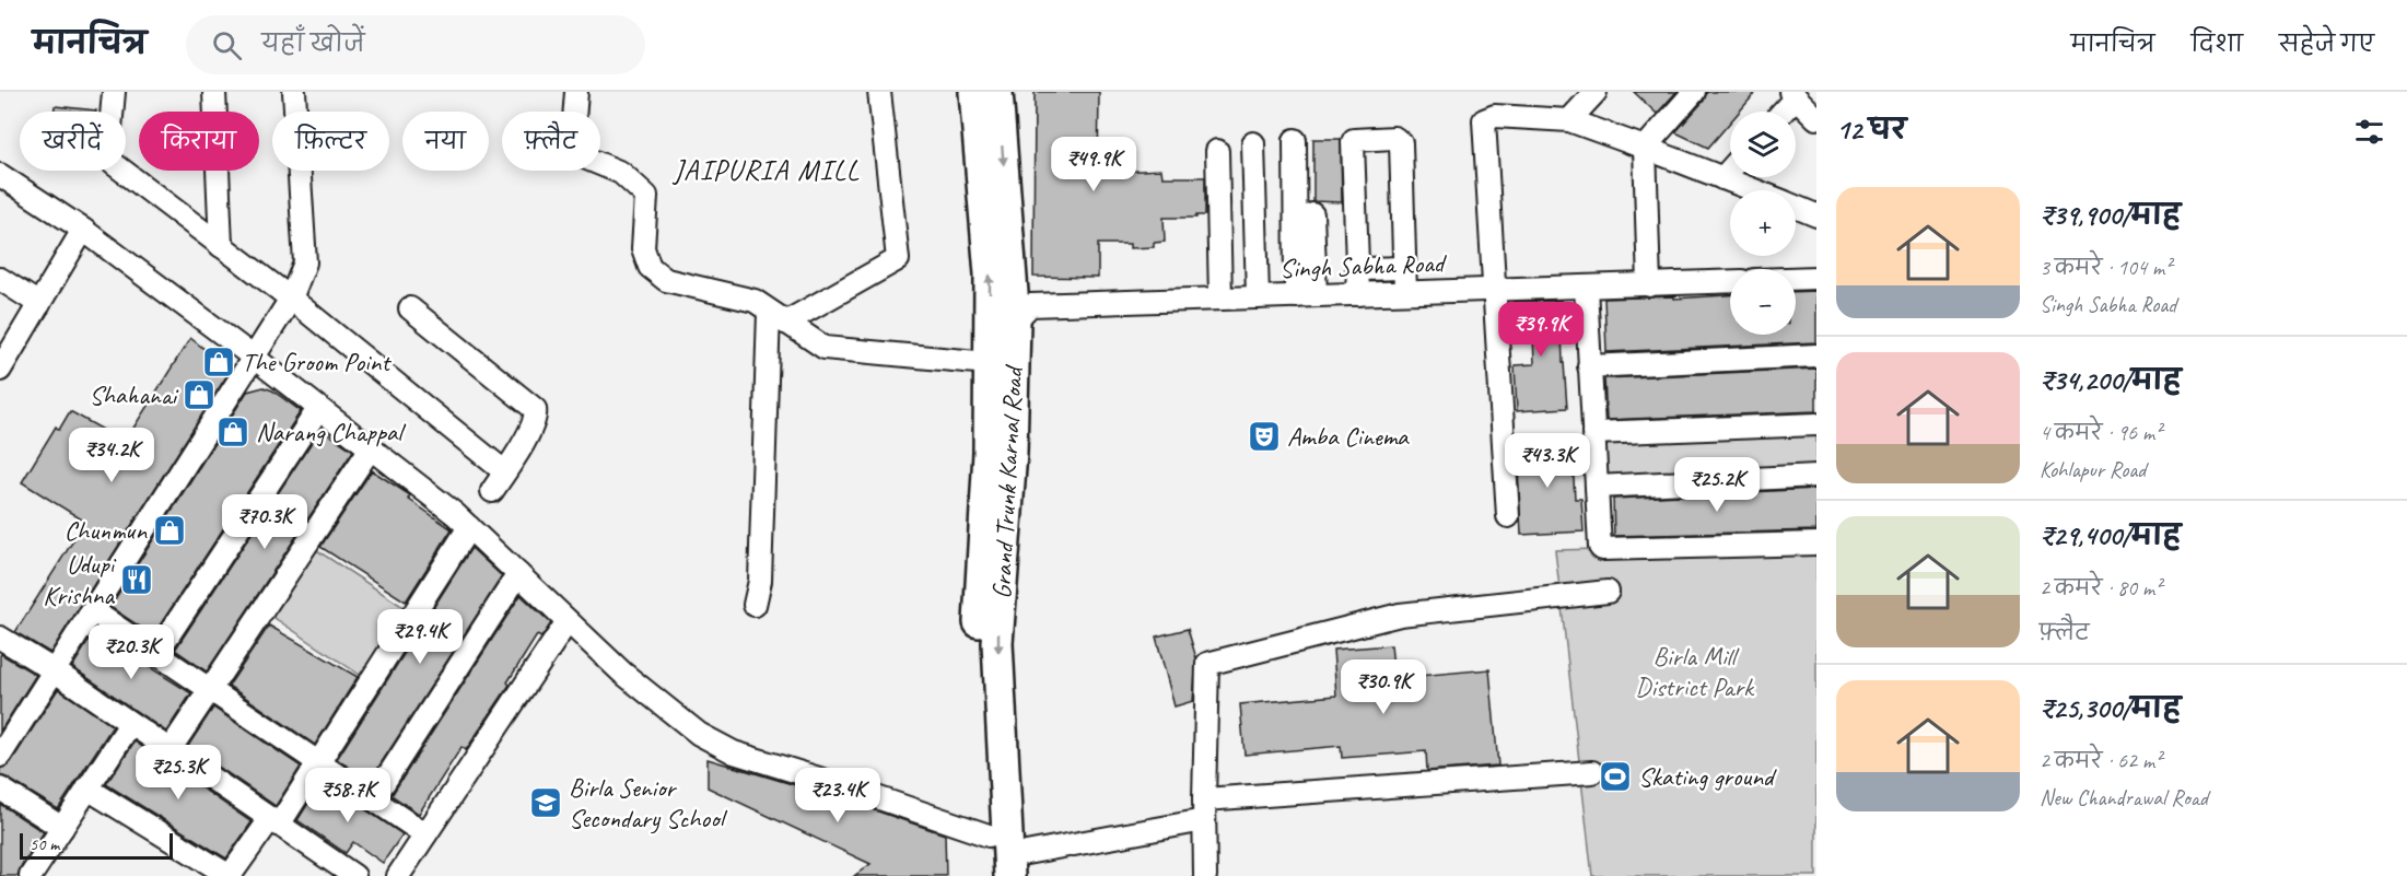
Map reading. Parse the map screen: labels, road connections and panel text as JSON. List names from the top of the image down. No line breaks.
{"streets":{"main road":["Grand Trunk Karnal Road"],"street":["Singh Sabha Road"]},"crossings":[["Singh Sabha Road","Grand Trunk Karnal Road"]],"districts":["JAIPURIA MILL"],"parks":["Birla Mill District Park"],"places":{"shop":["The Groom Point","Shahanai","Narang Chappal","Chunmun"],"theatre":["Amba Cinema"],"restaurant":["Udupi Krishna"],"sports":["Skating ground"],"school or university":["Birla Senior Secondary School"]},"scale_bar":"50 m","page":{"header":"मानचित्र","search":"यहाँ खोजें","nav":["मानचित्र","दिशा","सहेजे गए"],"heading":"12 घर","map_buttons":["+","−"],"chip":["खरीदें","किराया","फ़िल्टर","नया","फ़्लैट"],"price":["₹49.9K","₹39.9K","₹34.2K","₹43.3K","₹25.2K","₹70.3K","₹29.4K","₹20.3K","₹30.9K","₹25.3K","₹58.7K","₹23.4K"],"list":[{"name":"₹39,900/माह","note":"3 कमरे · 104 m² · Singh Sabha Road"},{"name":"₹34,200/माह","note":"4 कमरे · 96 m² · Kohlapur Road"},{"name":"₹29,400/माह","note":"2 कमरे · 80 m² · फ़्लैट"},{"name":"₹25,300/माह","note":"2 कमरे · 62 m² · New Chandrawal Road"}],"scale":"50 m"}}
